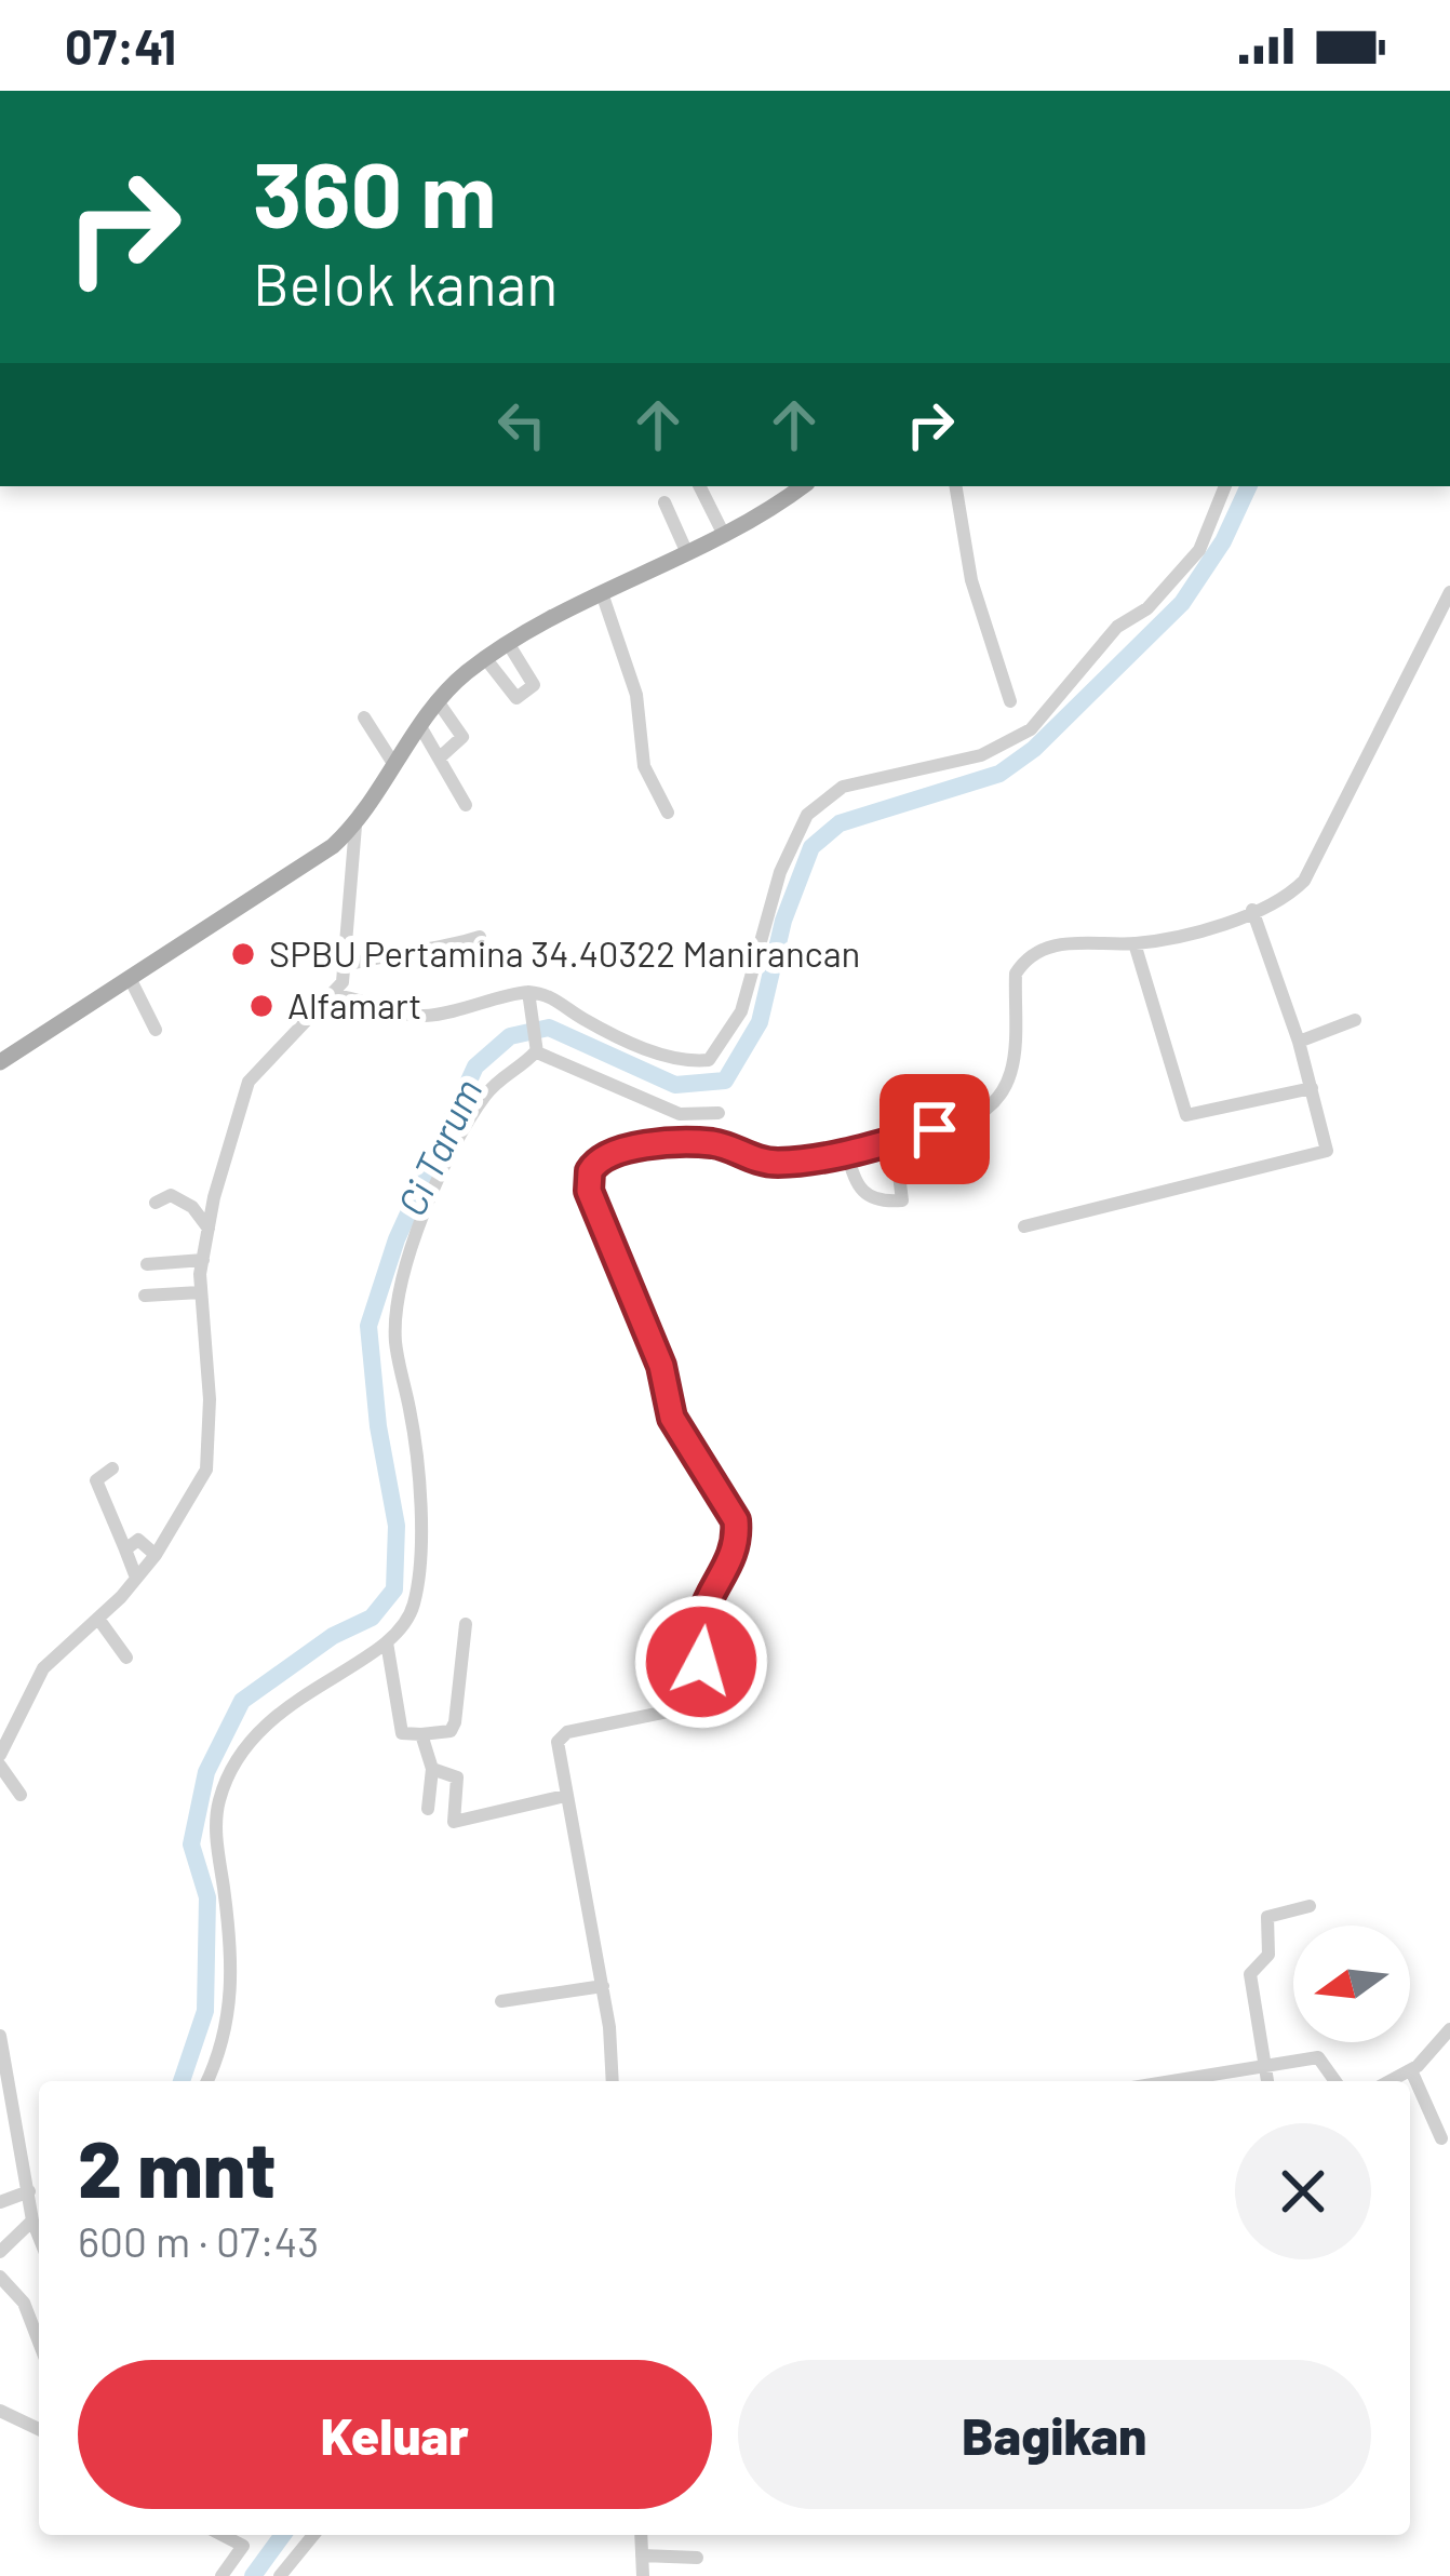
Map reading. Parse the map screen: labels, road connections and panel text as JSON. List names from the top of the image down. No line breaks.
{"water":["Ci Tarum"],"places":["SPBU Pertamina 34.40322 Manirancan","Alfamart"],"north":"left","page":{"status":"07:41","turn":["360 m","Belok kanan"],"heading":["2 mnt","600 m · 07:43"],"buttons":["Keluar","Bagikan"]}}
